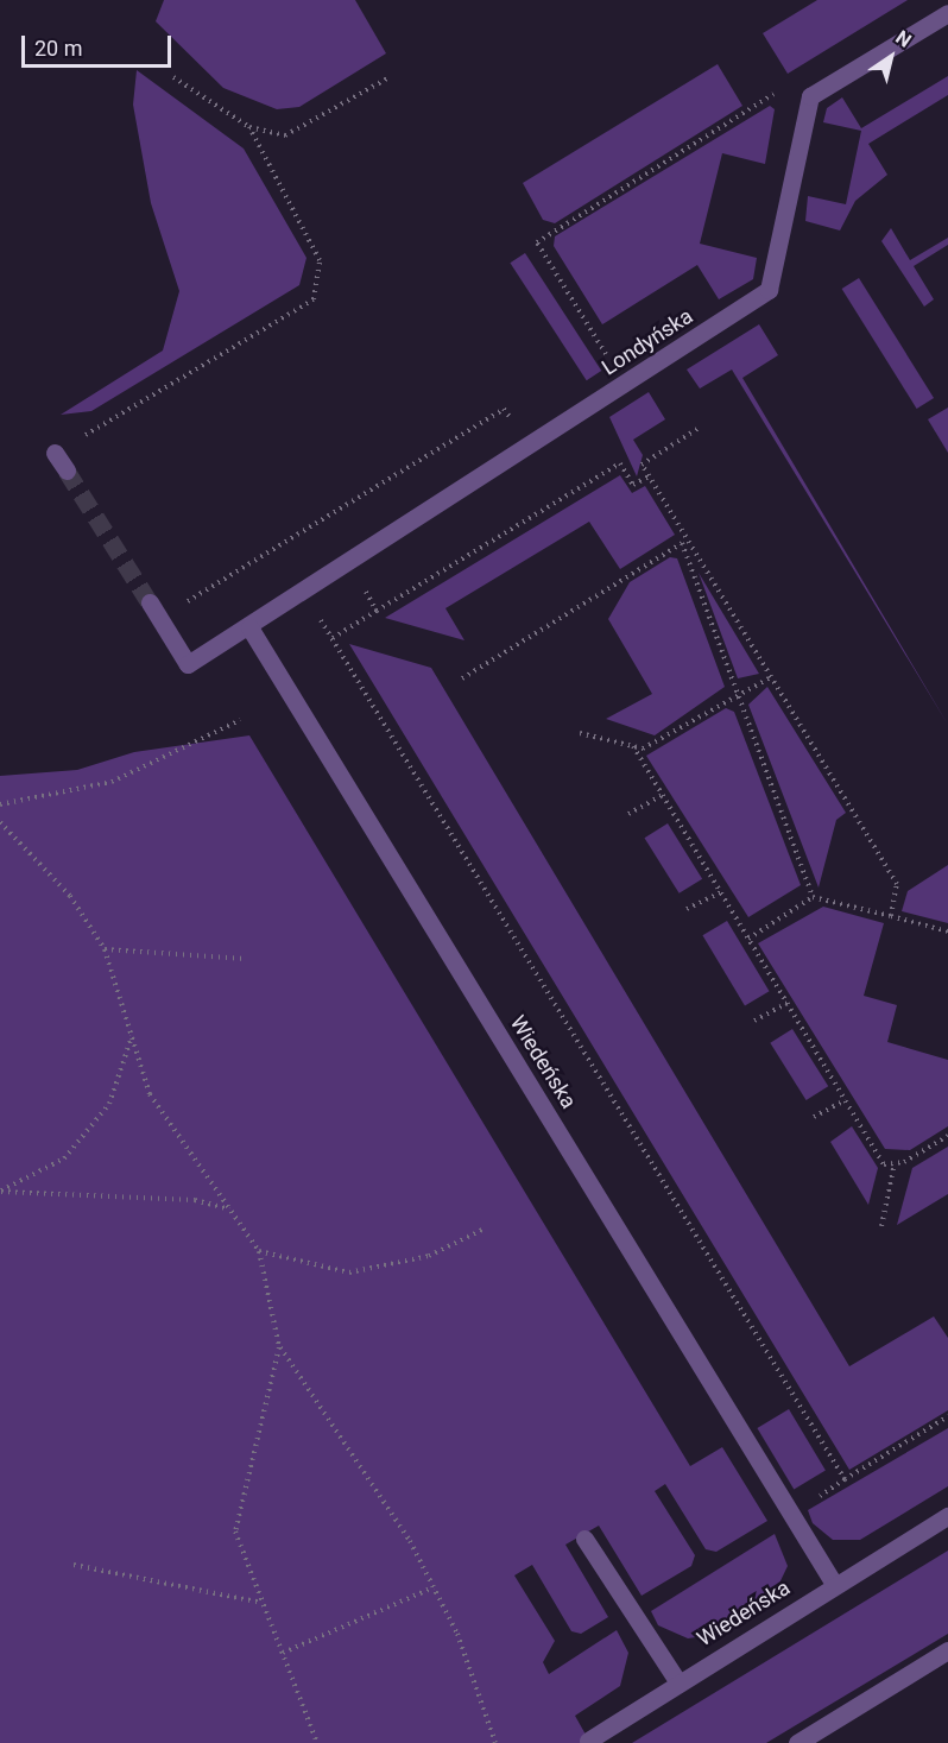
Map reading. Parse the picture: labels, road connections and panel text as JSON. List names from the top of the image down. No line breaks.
{"streets":{"street":["Londyńska","Wiedeńska"]},"crossings":[["Londyńska","Wiedeńska"]],"scale_bar":"20 m","north":"top right"}
